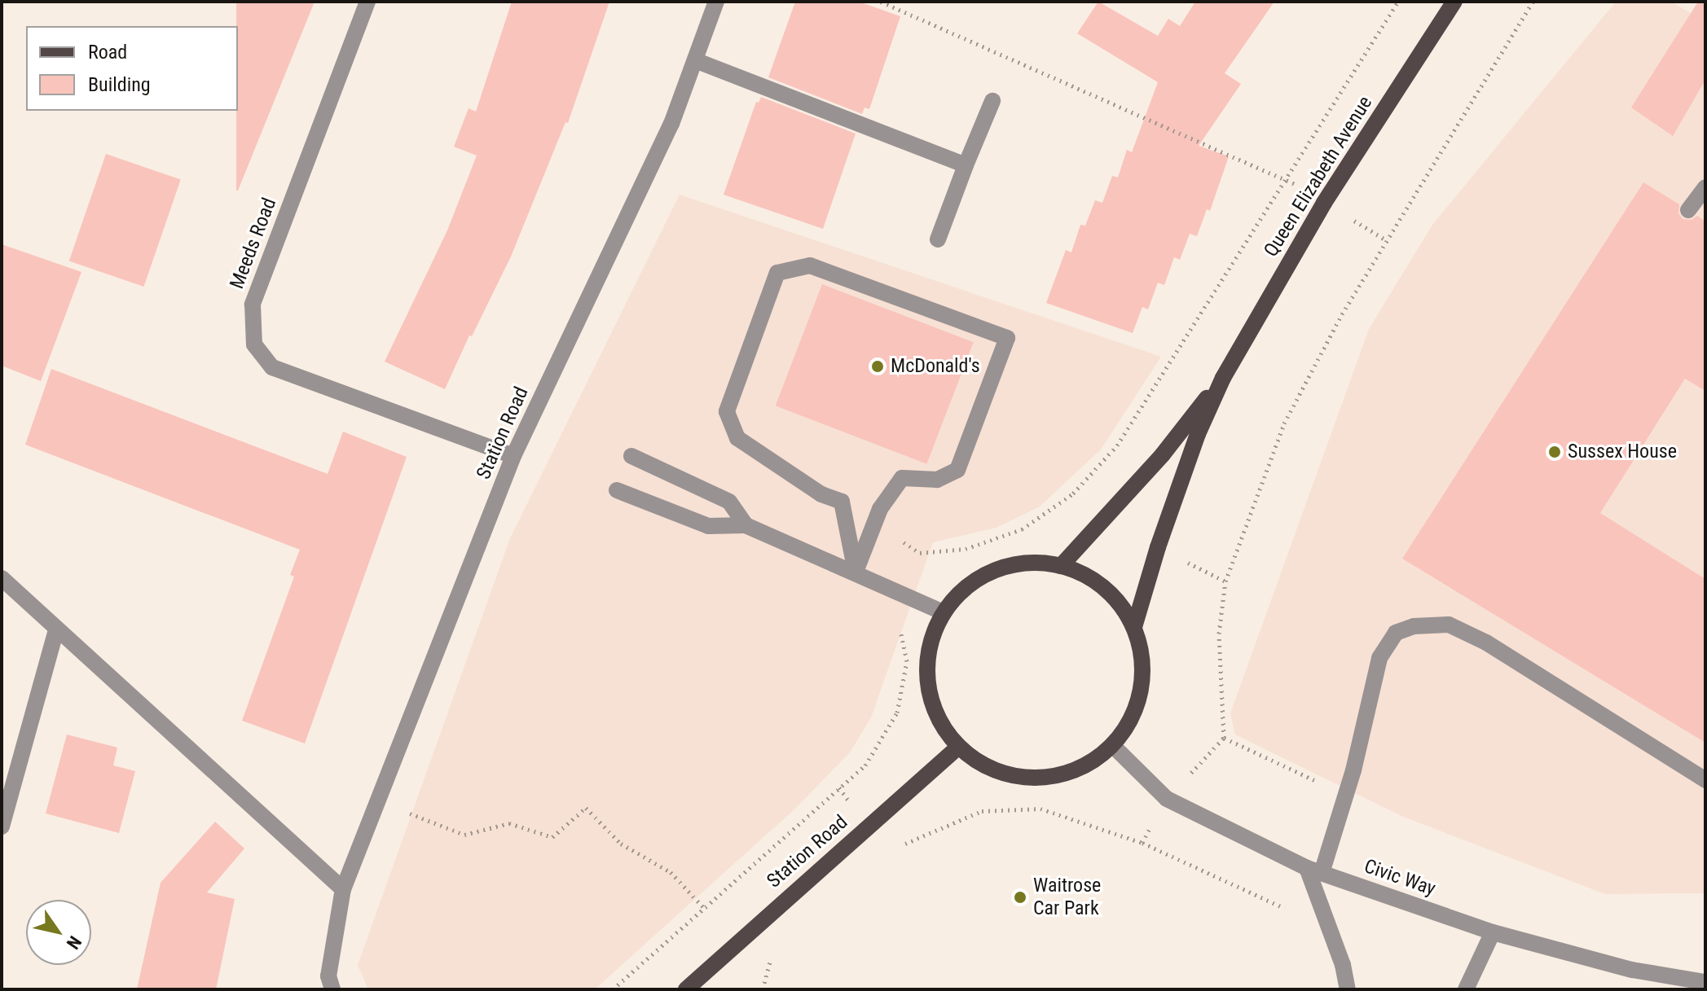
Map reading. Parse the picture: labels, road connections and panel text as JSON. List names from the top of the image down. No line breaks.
{"streets":{"main road":["Queen Elizabeth Avenue","Station Road"],"street":["Meeds Road","Civic Way"]},"crossings":[["Queen Elizabeth Avenue","Station Road"],["Queen Elizabeth Avenue","Civic Way"],["Meeds Road","Station Road"],["Station Road","Civic Way"]],"places":["McDonald's","Sussex House","Waitrose Car Park"],"legend":["Road","Building"],"north":"bottom right"}
